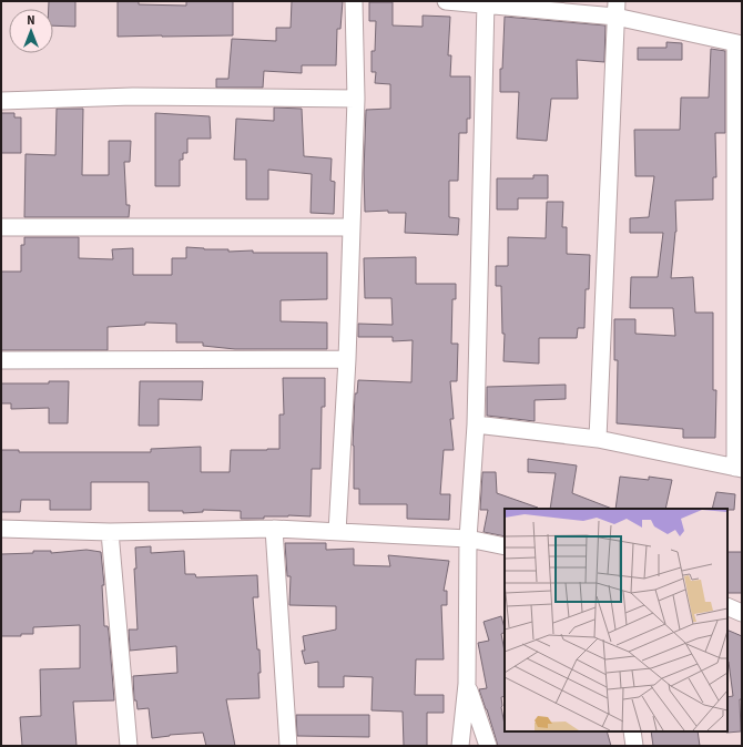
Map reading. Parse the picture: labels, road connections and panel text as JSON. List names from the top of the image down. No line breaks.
{"north":"top"}
